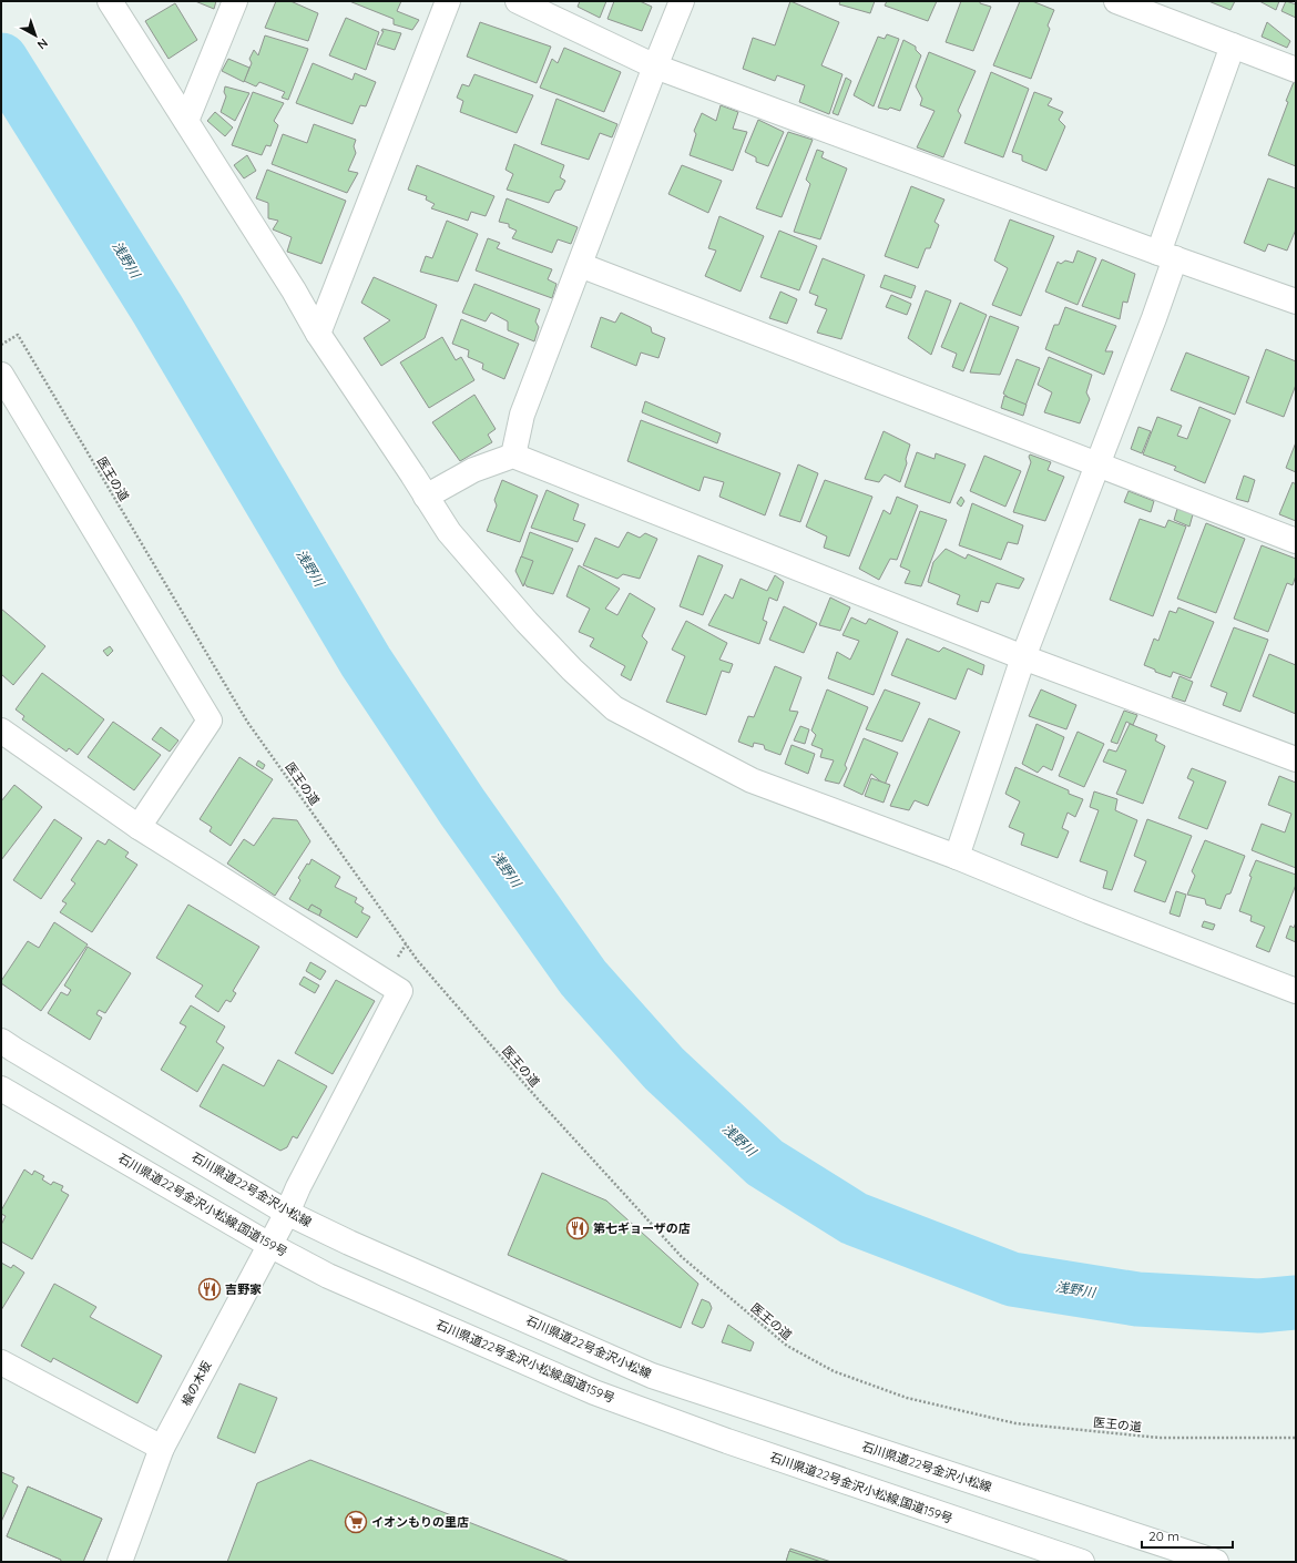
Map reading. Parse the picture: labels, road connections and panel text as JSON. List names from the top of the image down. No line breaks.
{"streets":{"street":["石川県道22号金沢小松線","石川県道22号金沢小松線;国道159号","楡の木坂"],"path":["医王の道"]},"crossings":[["石川県道22号金沢小松線","楡の木坂"],["石川県道22号金沢小松線;国道159号","楡の木坂"]],"water":["浅野川"],"places":{"restaurant":["第七ギョーザの店","吉野家"],"supermarket":["イオンもりの里店"]},"scale_bar":"20 m","north":"bottom right"}
